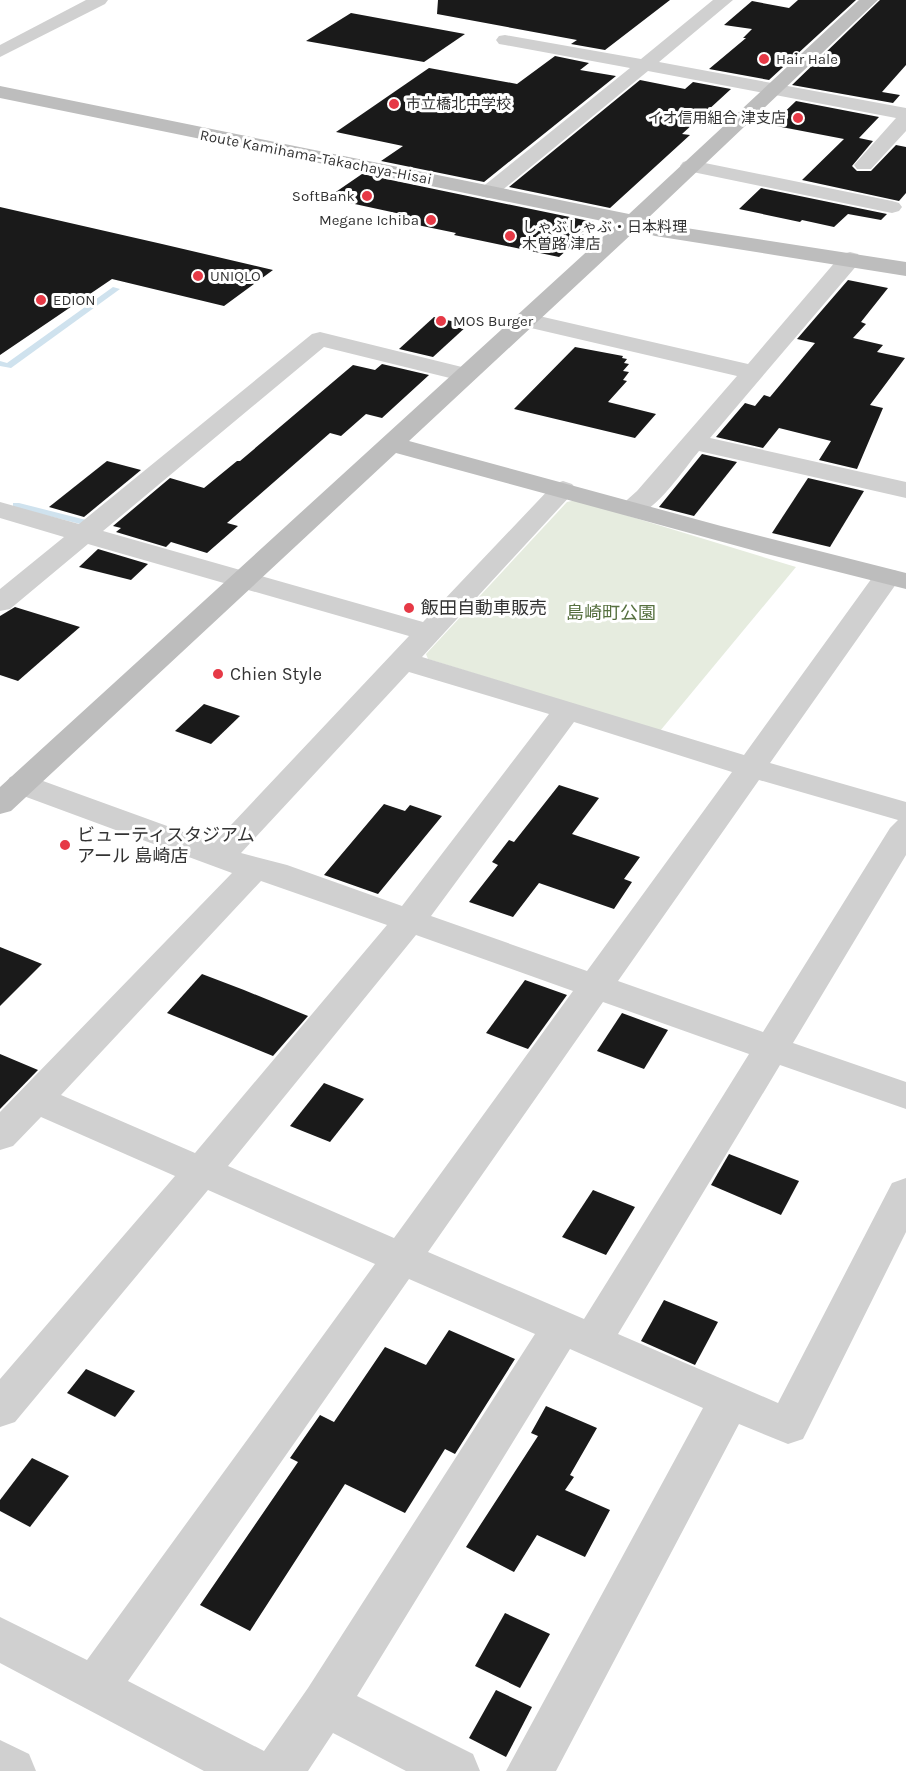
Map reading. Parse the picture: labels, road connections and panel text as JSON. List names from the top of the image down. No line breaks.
{"streets":{"street":["Route Kamihama-Takachaya-Hisai"]},"parks":["島崎町公園"],"places":["Hair Hale","市立橋北中学校","イオ信用組合 津支店","SoftBank","Megane Ichiba","しゃぶしゃぶ・日本料理 木曽路 津店","UNIQLO","EDION","MOS Burger","飯田自動車販売","Chien Style","ビューティスタジアム アール 島崎店"]}
